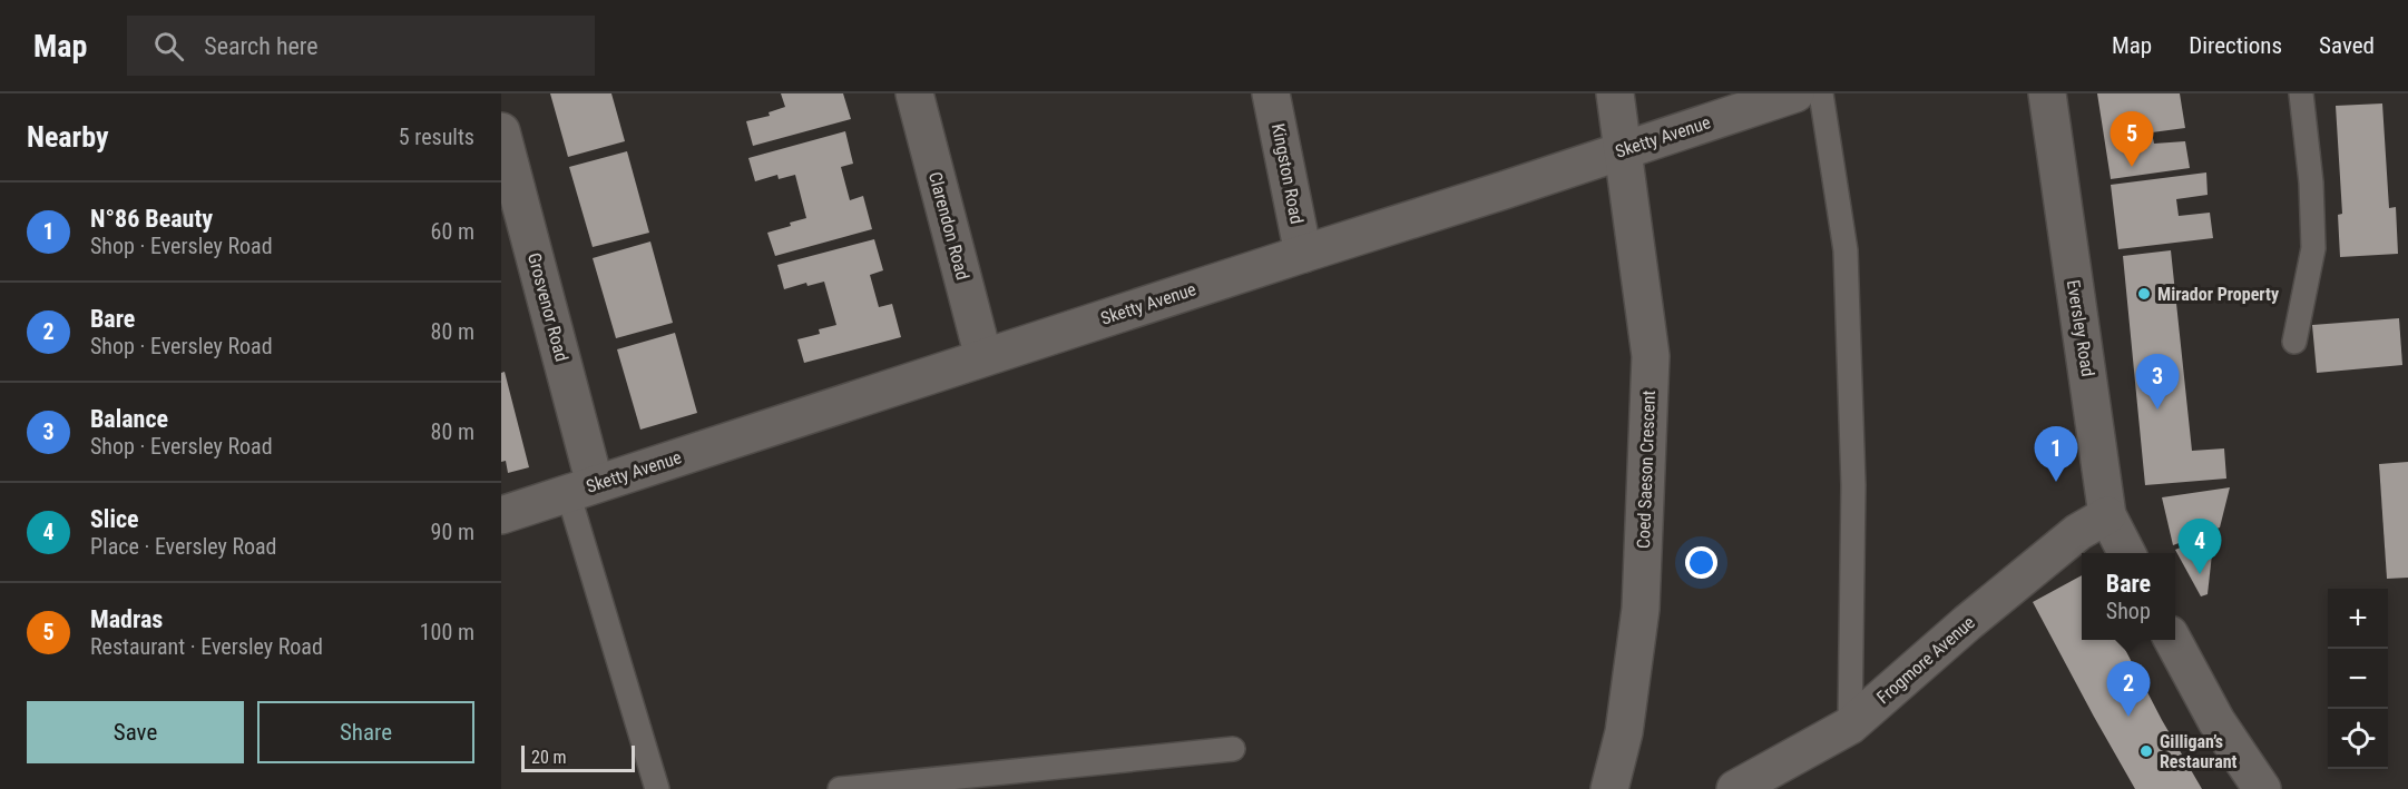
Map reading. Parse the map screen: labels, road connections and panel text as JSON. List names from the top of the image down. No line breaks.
{"streets":{"street":["Sketty Avenue","Kingston Road","Clarendon Road","Grosvenor Road","Eversley Road","Coed Saeson Crescent","Frogmore Avenue"]},"crossings":[["Sketty Avenue","Kingston Road"],["Sketty Avenue","Clarendon Road"],["Sketty Avenue","Grosvenor Road"],["Sketty Avenue","Coed Saeson Crescent"],["Eversley Road","Frogmore Avenue"]],"places":["Mirador Property","Gilligan’s Restaurant"],"scale_bar":"20 m","page":{"header":"Map","search":"Search here","nav":["Map","Directions","Saved"],"heading":["Nearby","5 results"],"pins":["5","3","1","4","2"],"list":[{"mark":"1","name":"N°86 Beauty","note":"Shop · Eversley Road","value":"60 m"},{"mark":"2","name":"Bare","note":"Shop · Eversley Road","value":"80 m"},{"mark":"3","name":"Balance","note":"Shop · Eversley Road","value":"80 m"},{"mark":"4","name":"Slice","note":"Place · Eversley Road","value":"90 m"},{"mark":"5","name":"Madras","note":"Restaurant · Eversley Road","value":"100 m"}],"popup":["Bare","Shop"],"map_buttons":["+","−"],"buttons":["Save","Share"],"scale":"20 m"}}
